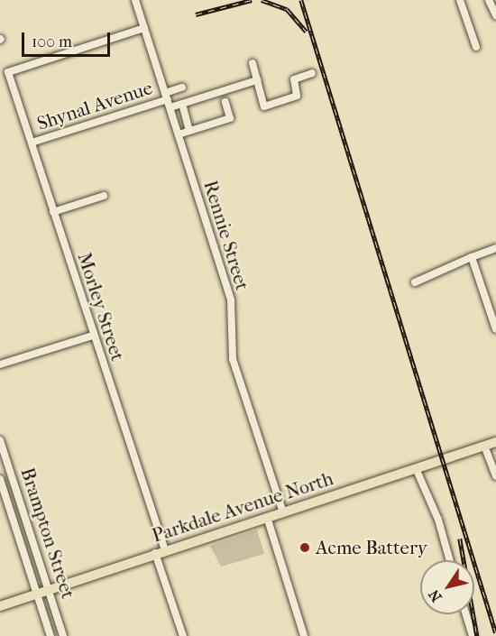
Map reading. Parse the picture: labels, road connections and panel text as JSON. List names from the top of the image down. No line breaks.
{"streets":{"main road":["Parkdale Avenue North"],"street":["Shynal Avenue","Rennie Street","Morley Street","Brampton Street"]},"crossings":[["Shynal Avenue","Rennie Street"],["Shynal Avenue","Morley Street"],["Rennie Street","Morley Street"],["Rennie Street","Parkdale Avenue North"],["Morley Street","Parkdale Avenue North"],["Parkdale Avenue North","Brampton Street"]],"places":["Acme Battery"],"scale_bar":"100 m","north":"bottom left"}
